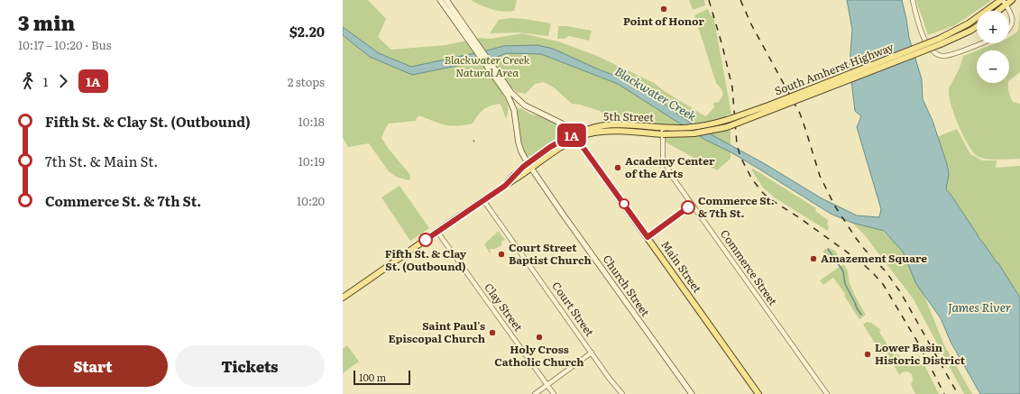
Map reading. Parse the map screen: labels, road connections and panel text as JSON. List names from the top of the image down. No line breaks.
{"streets":{"main road":["South Amherst Highway","5th Street","Main Street","Church Street"],"street":["Commerce Street","Clay Street","Court Street"]},"crossings":[["South Amherst Highway","5th Street"],["South Amherst Highway","Commerce Street"],["5th Street","Main Street"],["5th Street","Commerce Street"],["5th Street","Church Street"],["5th Street","Clay Street"],["5th Street","Court Street"]],"water":["Blackwater Creek","James River"],"parks":["Blackwater Creek Natural Area"],"places":["Point of Honor","Academy Center of the Arts","Commerce St. & 7th St.","Fifth St. & Clay St. (Outbound)","Court Street Baptist Church","Amazement Square","Saint Paul's Episcopal Church","Holy Cross Catholic Church","Lower Basin Historic District"],"lines":["bus line 1A"],"scale_bar":"100 m","page":{"heading":["3 min","10:17 – 10:20 · Bus","$2.20"],"on_map":"1A","map_buttons":["+","−"],"legs":["1","1A","2 stops"],"list":[{"name":"Fifth St. & Clay St. (Outbound)","value":"10:18"},{"name":"7th St. & Main St.","value":"10:19"},{"name":"Commerce St. & 7th St.","value":"10:20"}],"buttons":["Start","Tickets"],"scale":"100 m"}}
